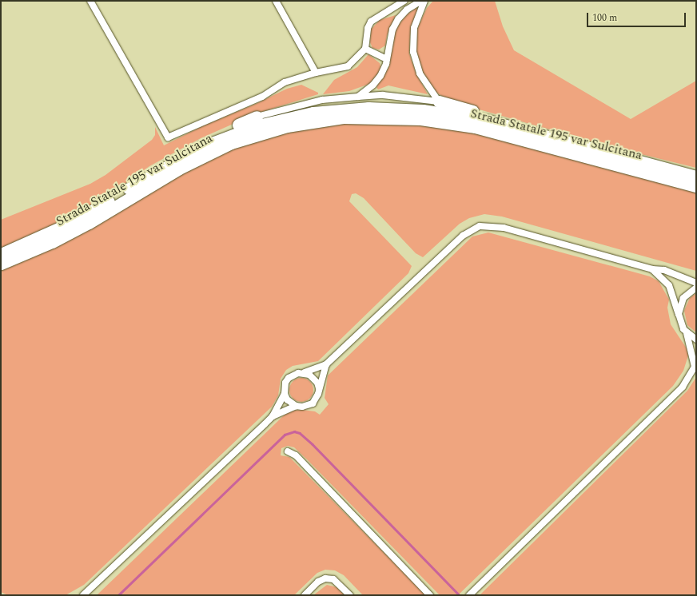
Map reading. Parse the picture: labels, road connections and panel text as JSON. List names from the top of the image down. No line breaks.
{"streets":{"highway":["Strada Statale 195 var Sulcitana"]},"scale_bar":"100 m"}
